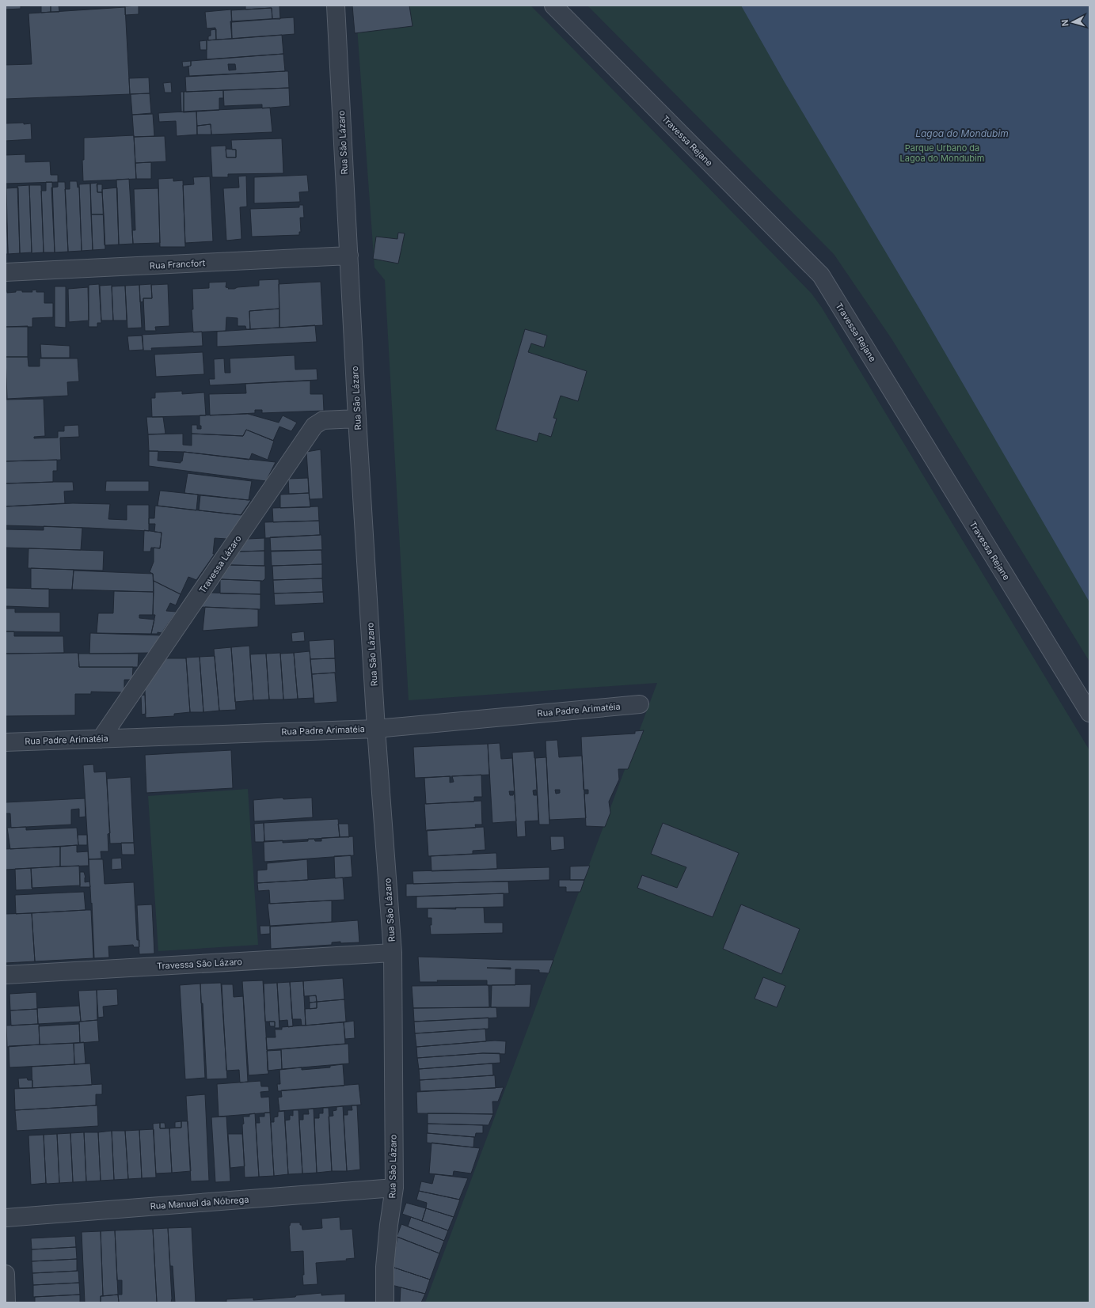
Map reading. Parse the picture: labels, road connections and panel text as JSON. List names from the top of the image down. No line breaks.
{"streets":{"street":["Travessa Rejane","Rua São Lázaro","Rua Francfort","Travessa Lázaro","Rua Padre Arimatéia","Travessa São Lázaro","Rua Manuel da Nóbrega"]},"crossings":[["Rua São Lázaro","Rua Francfort"],["Rua São Lázaro","Travessa Lázaro"],["Rua São Lázaro","Rua Padre Arimatéia"],["Rua São Lázaro","Travessa São Lázaro"],["Rua São Lázaro","Rua Manuel da Nóbrega"],["Travessa Lázaro","Rua Padre Arimatéia"]],"water":["Lagoa do Mondubim"],"parks":["Parque Urbano da Lagoa do Mondubim"],"north":"left"}
